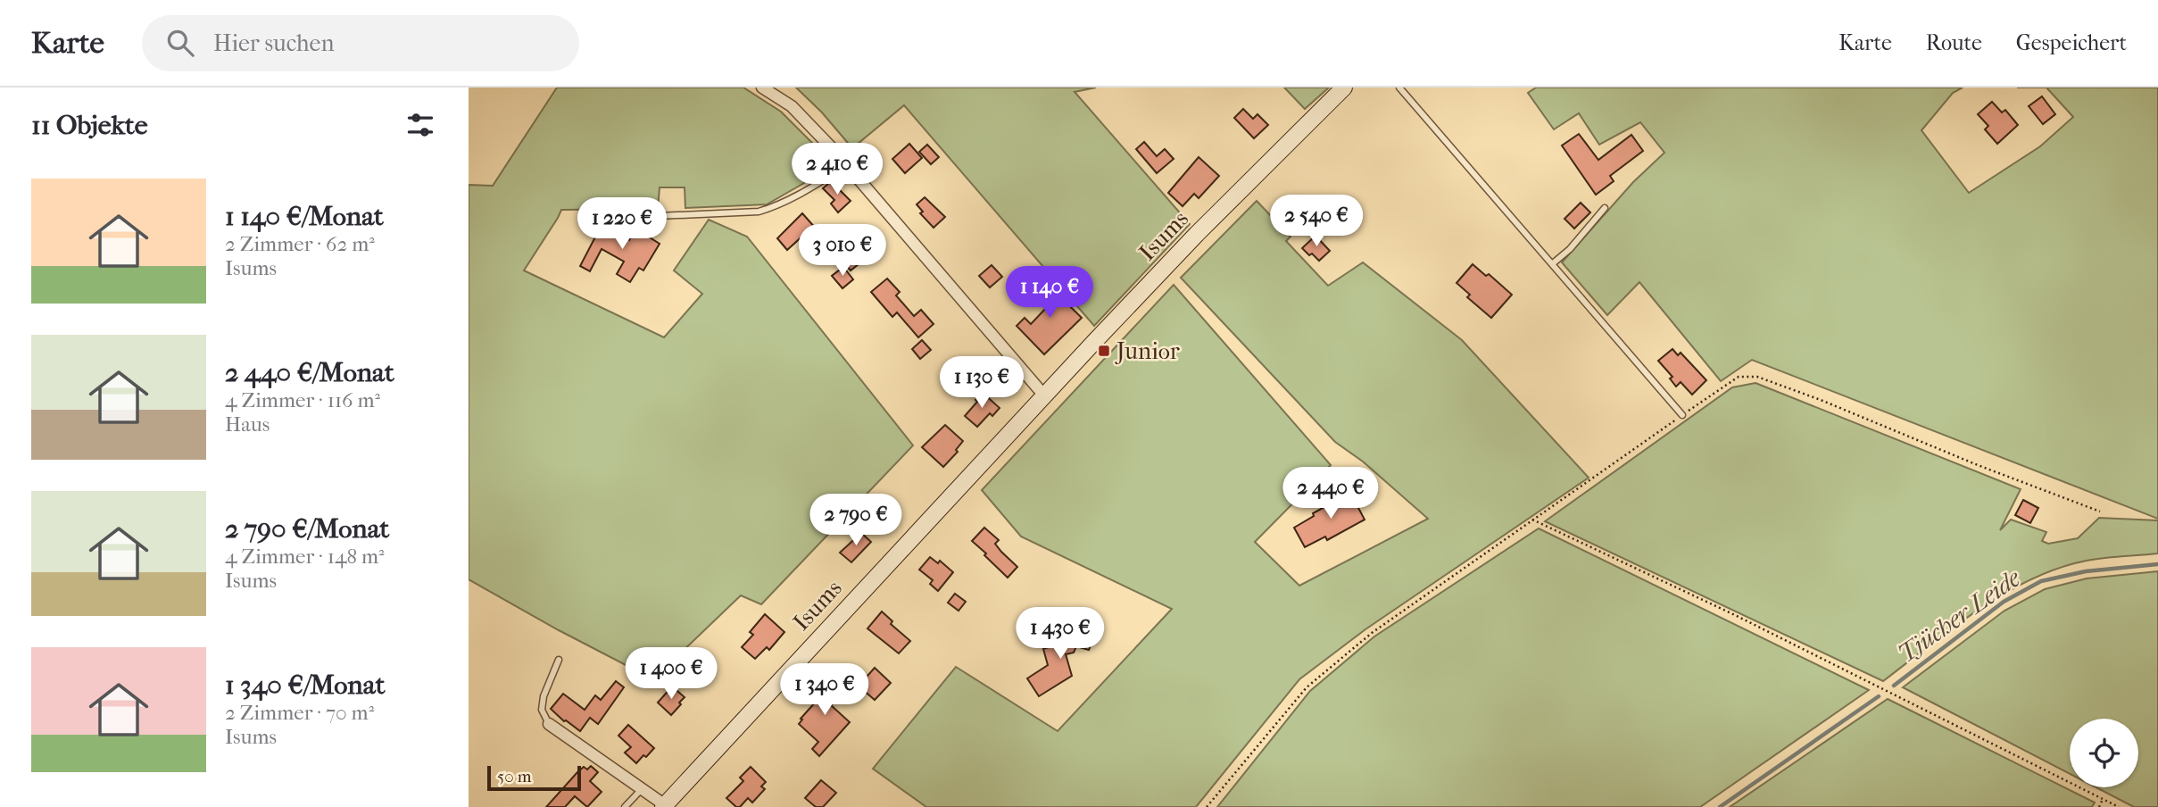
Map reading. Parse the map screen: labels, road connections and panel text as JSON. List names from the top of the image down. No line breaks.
{"streets":{"main road":["Isums"]},"water":["Tjücher Leide"],"places":{"transit":["Junior"]},"scale_bar":"50 m","page":{"header":"Karte","search":"Hier suchen","nav":["Karte","Route","Gespeichert"],"heading":"11 Objekte","price":["2 410 €","2 540 €","1 220 €","3 010 €","1 140 €","1 130 €","2 440 €","2 790 €","1 430 €","1 400 €","1 340 €"],"list":[{"name":"1 140 €/Monat","note":"2 Zimmer · 62 m² · Isums"},{"name":"2 440 €/Monat","note":"4 Zimmer · 116 m² · Haus"},{"name":"2 790 €/Monat","note":"4 Zimmer · 148 m² · Isums"},{"name":"1 340 €/Monat","note":"2 Zimmer · 70 m² · Isums"}],"scale":"50 m"}}
